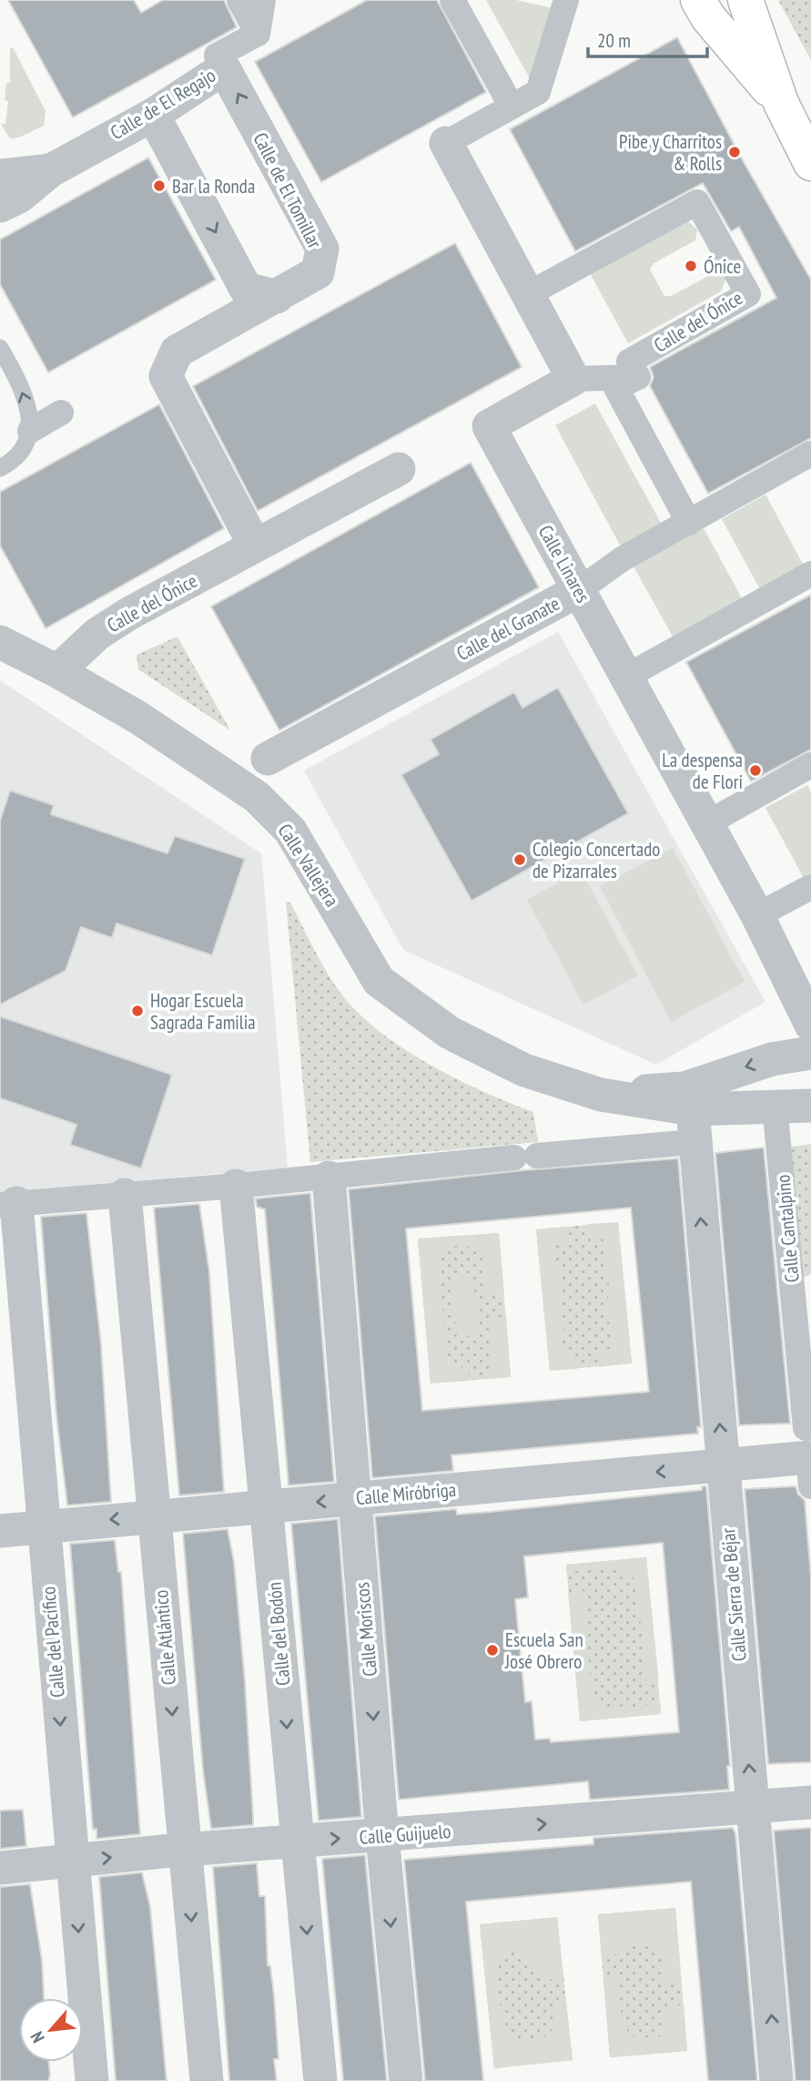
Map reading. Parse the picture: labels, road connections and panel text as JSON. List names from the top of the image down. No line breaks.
{"streets":{"street":["Calle de El Regajo","Calle de El Tomillar","Calle del Ónice","Calle Linares","Calle del Granate","Calle Vallejera","Calle Cantalpino","Calle Miróbriga","Calle Sierra de Béjar","Calle Moriscos","Calle del Bodón","Calle Atlántico","Calle del Pacífico","Calle Guijuelo"]},"crossings":[["Calle de El Regajo","Calle de El Tomillar"],["Calle de El Tomillar","Calle del Ónice"],["Calle del Ónice","Calle Vallejera"],["Calle Linares","Calle del Granate"],["Calle Vallejera","Calle Cantalpino"],["Calle Vallejera","Calle Sierra de Béjar"],["Calle Cantalpino","Calle Miróbriga"],["Calle Miróbriga","Calle Sierra de Béjar"],["Calle Miróbriga","Calle Moriscos"],["Calle Miróbriga","Calle del Bodón"],["Calle Miróbriga","Calle Atlántico"],["Calle Miróbriga","Calle del Pacífico"],["Calle Sierra de Béjar","Calle Guijuelo"],["Calle Moriscos","Calle Guijuelo"],["Calle del Bodón","Calle Guijuelo"],["Calle Atlántico","Calle Guijuelo"],["Calle del Pacífico","Calle Guijuelo"]],"one_way":["Calle Miróbriga","Calle Sierra de Béjar","Calle Moriscos","Calle del Bodón","Calle Atlántico","Calle del Pacífico","Calle Guijuelo"],"places":["Pibe y Charritos & Rolls","Bar la Ronda","Ónice","La despensa de Flori","Colegio Concertado de Pizarrales","Hogar Escuela Sagrada Familia","Escuela San José Obrero"],"scale_bar":"20 m","north":"bottom left"}
